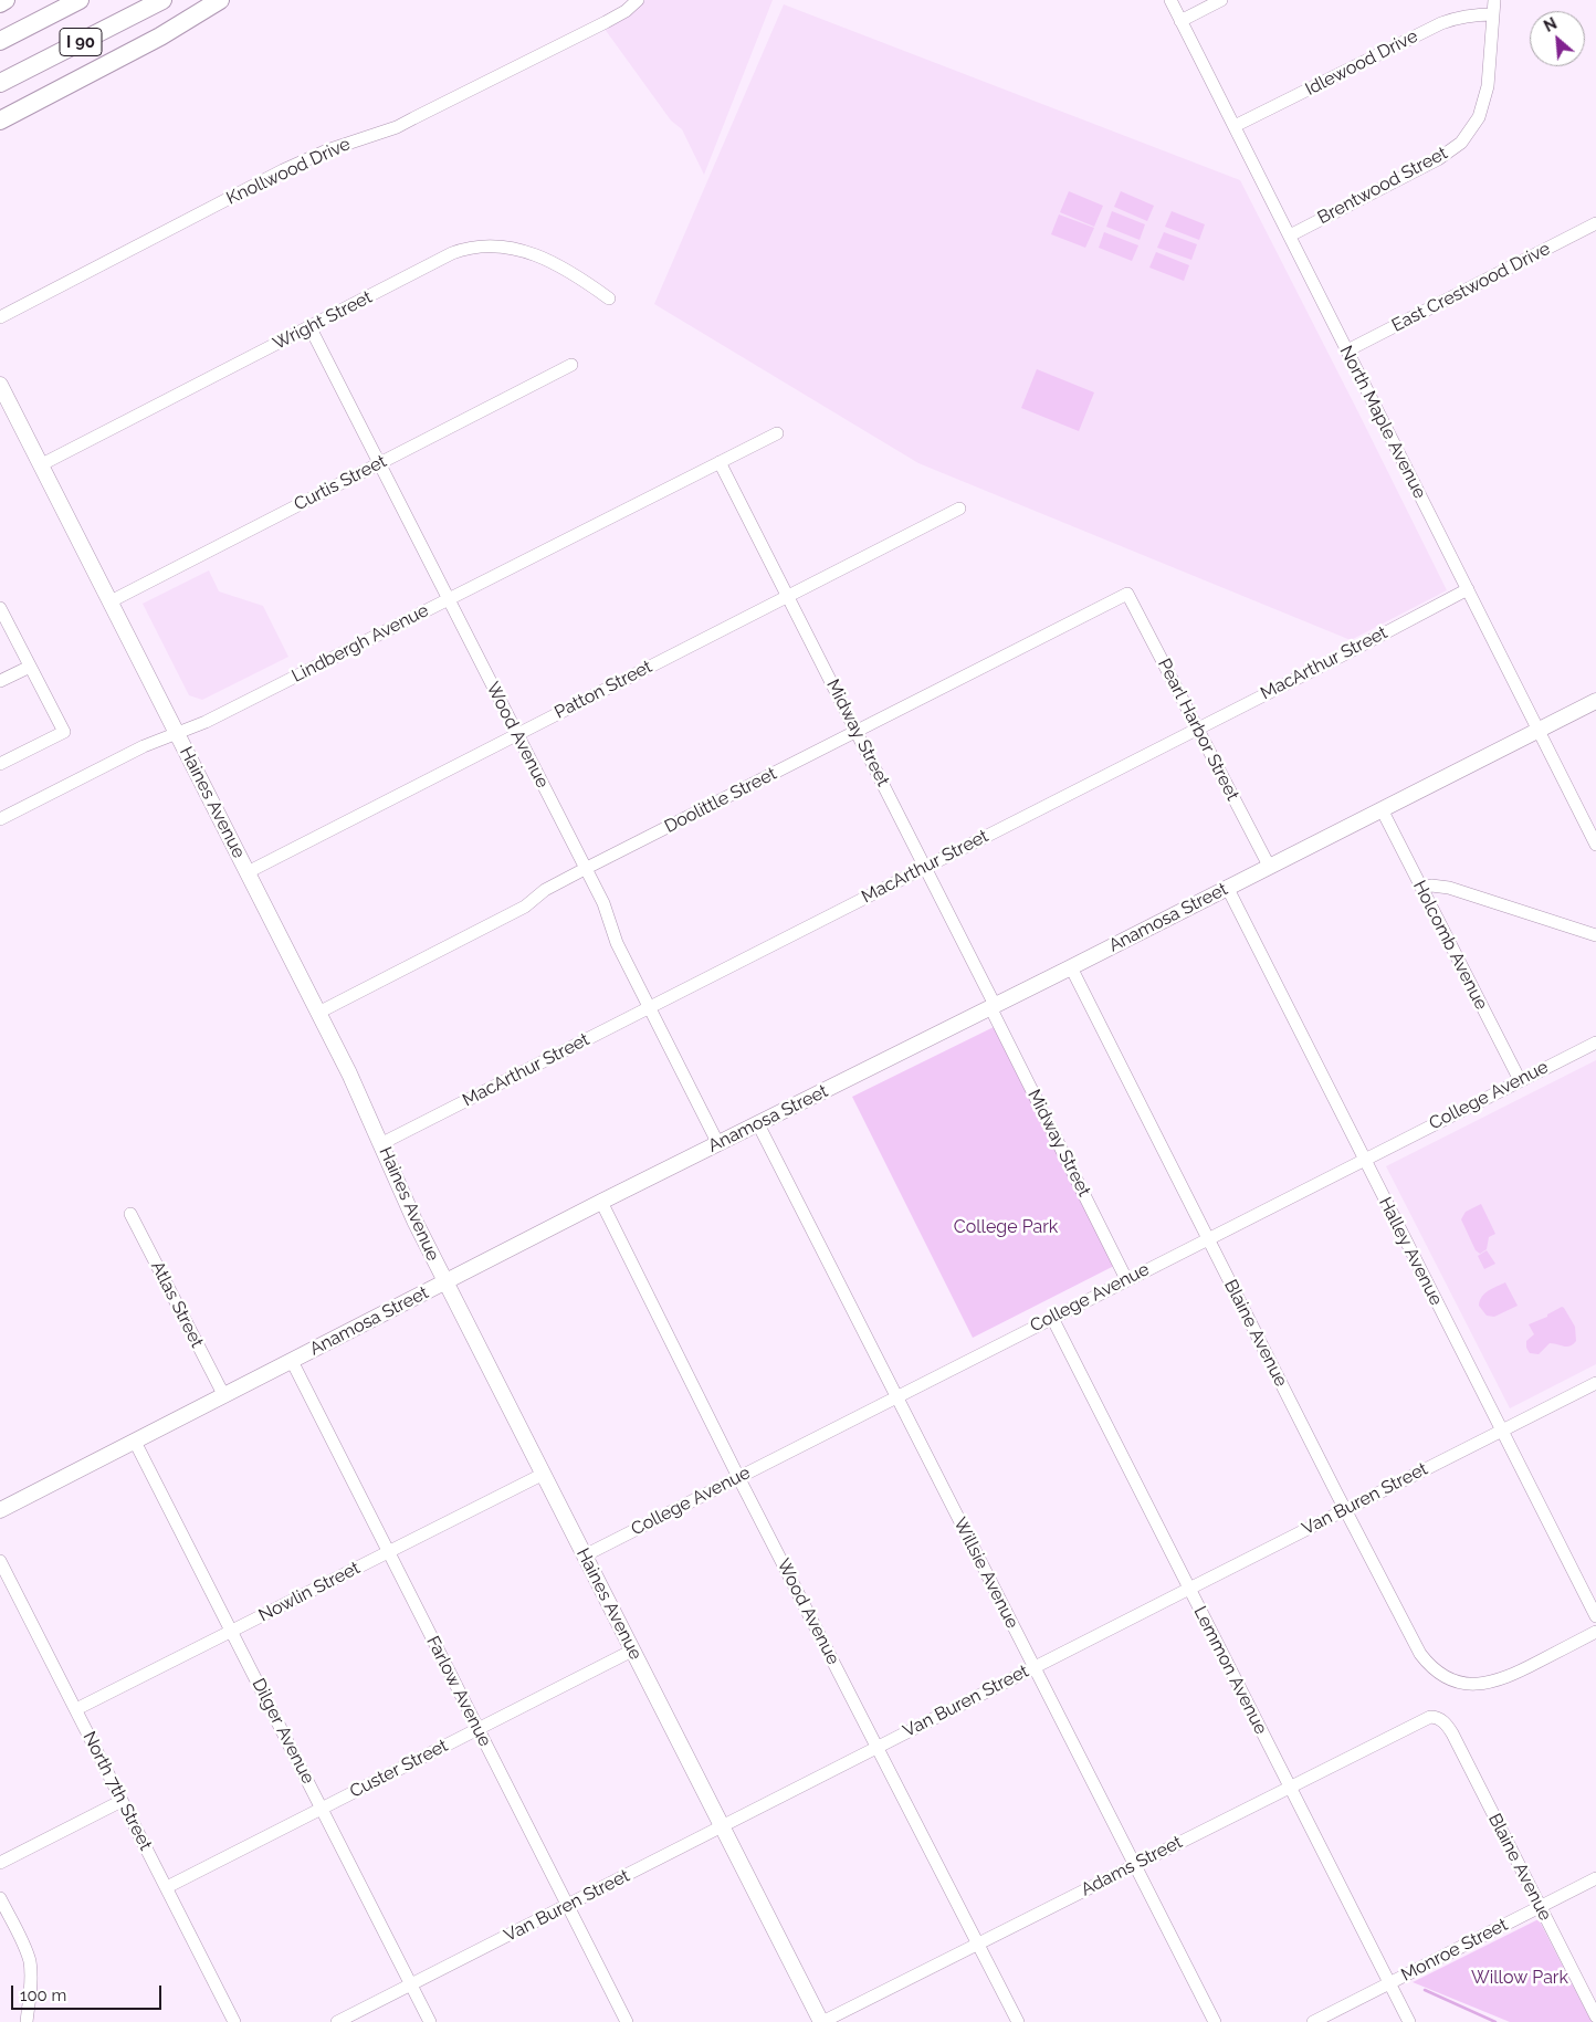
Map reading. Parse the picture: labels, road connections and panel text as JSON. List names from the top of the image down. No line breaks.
{"streets":{"highway":["I 90"],"main road":["Haines Avenue","Anamosa Street"],"street":["Idlewood Drive","Knollwood Drive","Brentwood Street","East Crestwood Drive","Wright Street","North Maple Avenue","Curtis Street","Lindbergh Avenue","MacArthur Street","Patton Street","Pearl Harbor Street","Midway Street","Wood Avenue","Doolittle Street","Holcomb Avenue","College Avenue","Halley Avenue","Atlas Street","Blaine Avenue","Van Buren Street","Willsie Avenue","Nowlin Street","Lemmon Avenue","Farlow Avenue","Dilger Avenue","Custer Street","North 7th Street","Adams Street","Monroe Street"]},"crossings":[["Idlewood Drive","Brentwood Street"],["Idlewood Drive","North Maple Avenue"],["Brentwood Street","North Maple Avenue"],["East Crestwood Drive","North Maple Avenue"],["Wright Street","Wood Avenue"],["Wright Street","Haines Avenue"],["North Maple Avenue","MacArthur Street"],["North Maple Avenue","Anamosa Street"],["Curtis Street","Wood Avenue"],["Curtis Street","Haines Avenue"],["Lindbergh Avenue","Midway Street"],["Lindbergh Avenue","Wood Avenue"],["Lindbergh Avenue","Haines Avenue"],["MacArthur Street","Pearl Harbor Street"],["MacArthur Street","Midway Street"],["MacArthur Street","Wood Avenue"],["MacArthur Street","Haines Avenue"],["Patton Street","Midway Street"],["Patton Street","Wood Avenue"],["Patton Street","Haines Avenue"],["Pearl Harbor Street","Doolittle Street"],["Pearl Harbor Street","Anamosa Street"],["Midway Street","Doolittle Street"],["Midway Street","Anamosa Street"],["Midway Street","College Avenue"],["Wood Avenue","Doolittle Street"],["Wood Avenue","Anamosa Street"],["Wood Avenue","College Avenue"],["Wood Avenue","Van Buren Street"],["Wood Avenue","Adams Street"],["Doolittle Street","Haines Avenue"],["Haines Avenue","Anamosa Street"],["Haines Avenue","College Avenue"],["Haines Avenue","Van Buren Street"],["Haines Avenue","Nowlin Street"],["Haines Avenue","Custer Street"],["Haines Avenue","Adams Street"],["Anamosa Street","Holcomb Avenue"],["Anamosa Street","Halley Avenue"],["Anamosa Street","Atlas Street"],["Anamosa Street","Blaine Avenue"],["Anamosa Street","Willsie Avenue"],["Anamosa Street","Farlow Avenue"],["Anamosa Street","Dilger Avenue"],["Holcomb Avenue","College Avenue"],["College Avenue","Halley Avenue"],["College Avenue","Blaine Avenue"],["College Avenue","Willsie Avenue"],["College Avenue","Lemmon Avenue"],["Halley Avenue","Van Buren Street"],["Blaine Avenue","Van Buren Street"],["Blaine Avenue","Adams Street"],["Blaine Avenue","Monroe Street"],["Van Buren Street","Willsie Avenue"],["Van Buren Street","Lemmon Avenue"],["Van Buren Street","Farlow Avenue"],["Van Buren Street","Dilger Avenue"],["Willsie Avenue","Adams Street"],["Nowlin Street","Farlow Avenue"],["Nowlin Street","Dilger Avenue"],["Nowlin Street","North 7th Street"],["Lemmon Avenue","Adams Street"],["Lemmon Avenue","Monroe Street"],["Farlow Avenue","Custer Street"],["Dilger Avenue","Custer Street"],["Custer Street","North 7th Street"]],"parks":["College Park","Willow Park"],"scale_bar":"100 m","north":"top left"}
